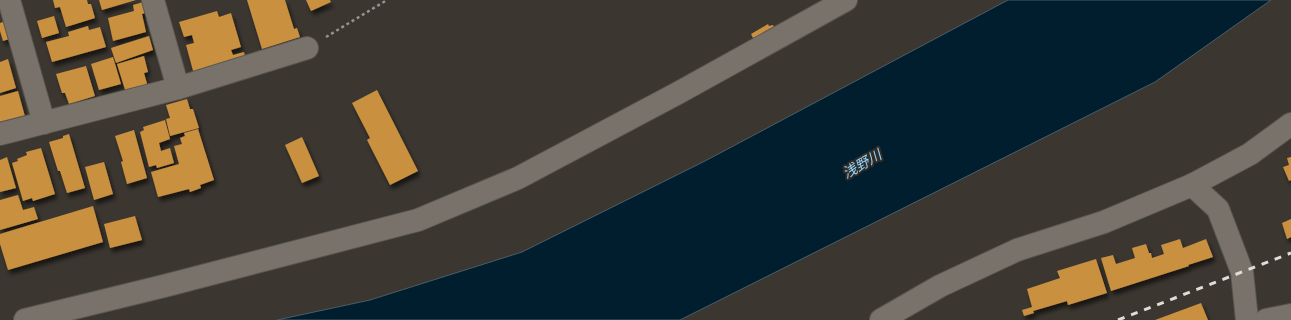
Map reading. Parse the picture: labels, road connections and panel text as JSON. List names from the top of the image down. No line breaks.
{"water":["浅野川"]}
